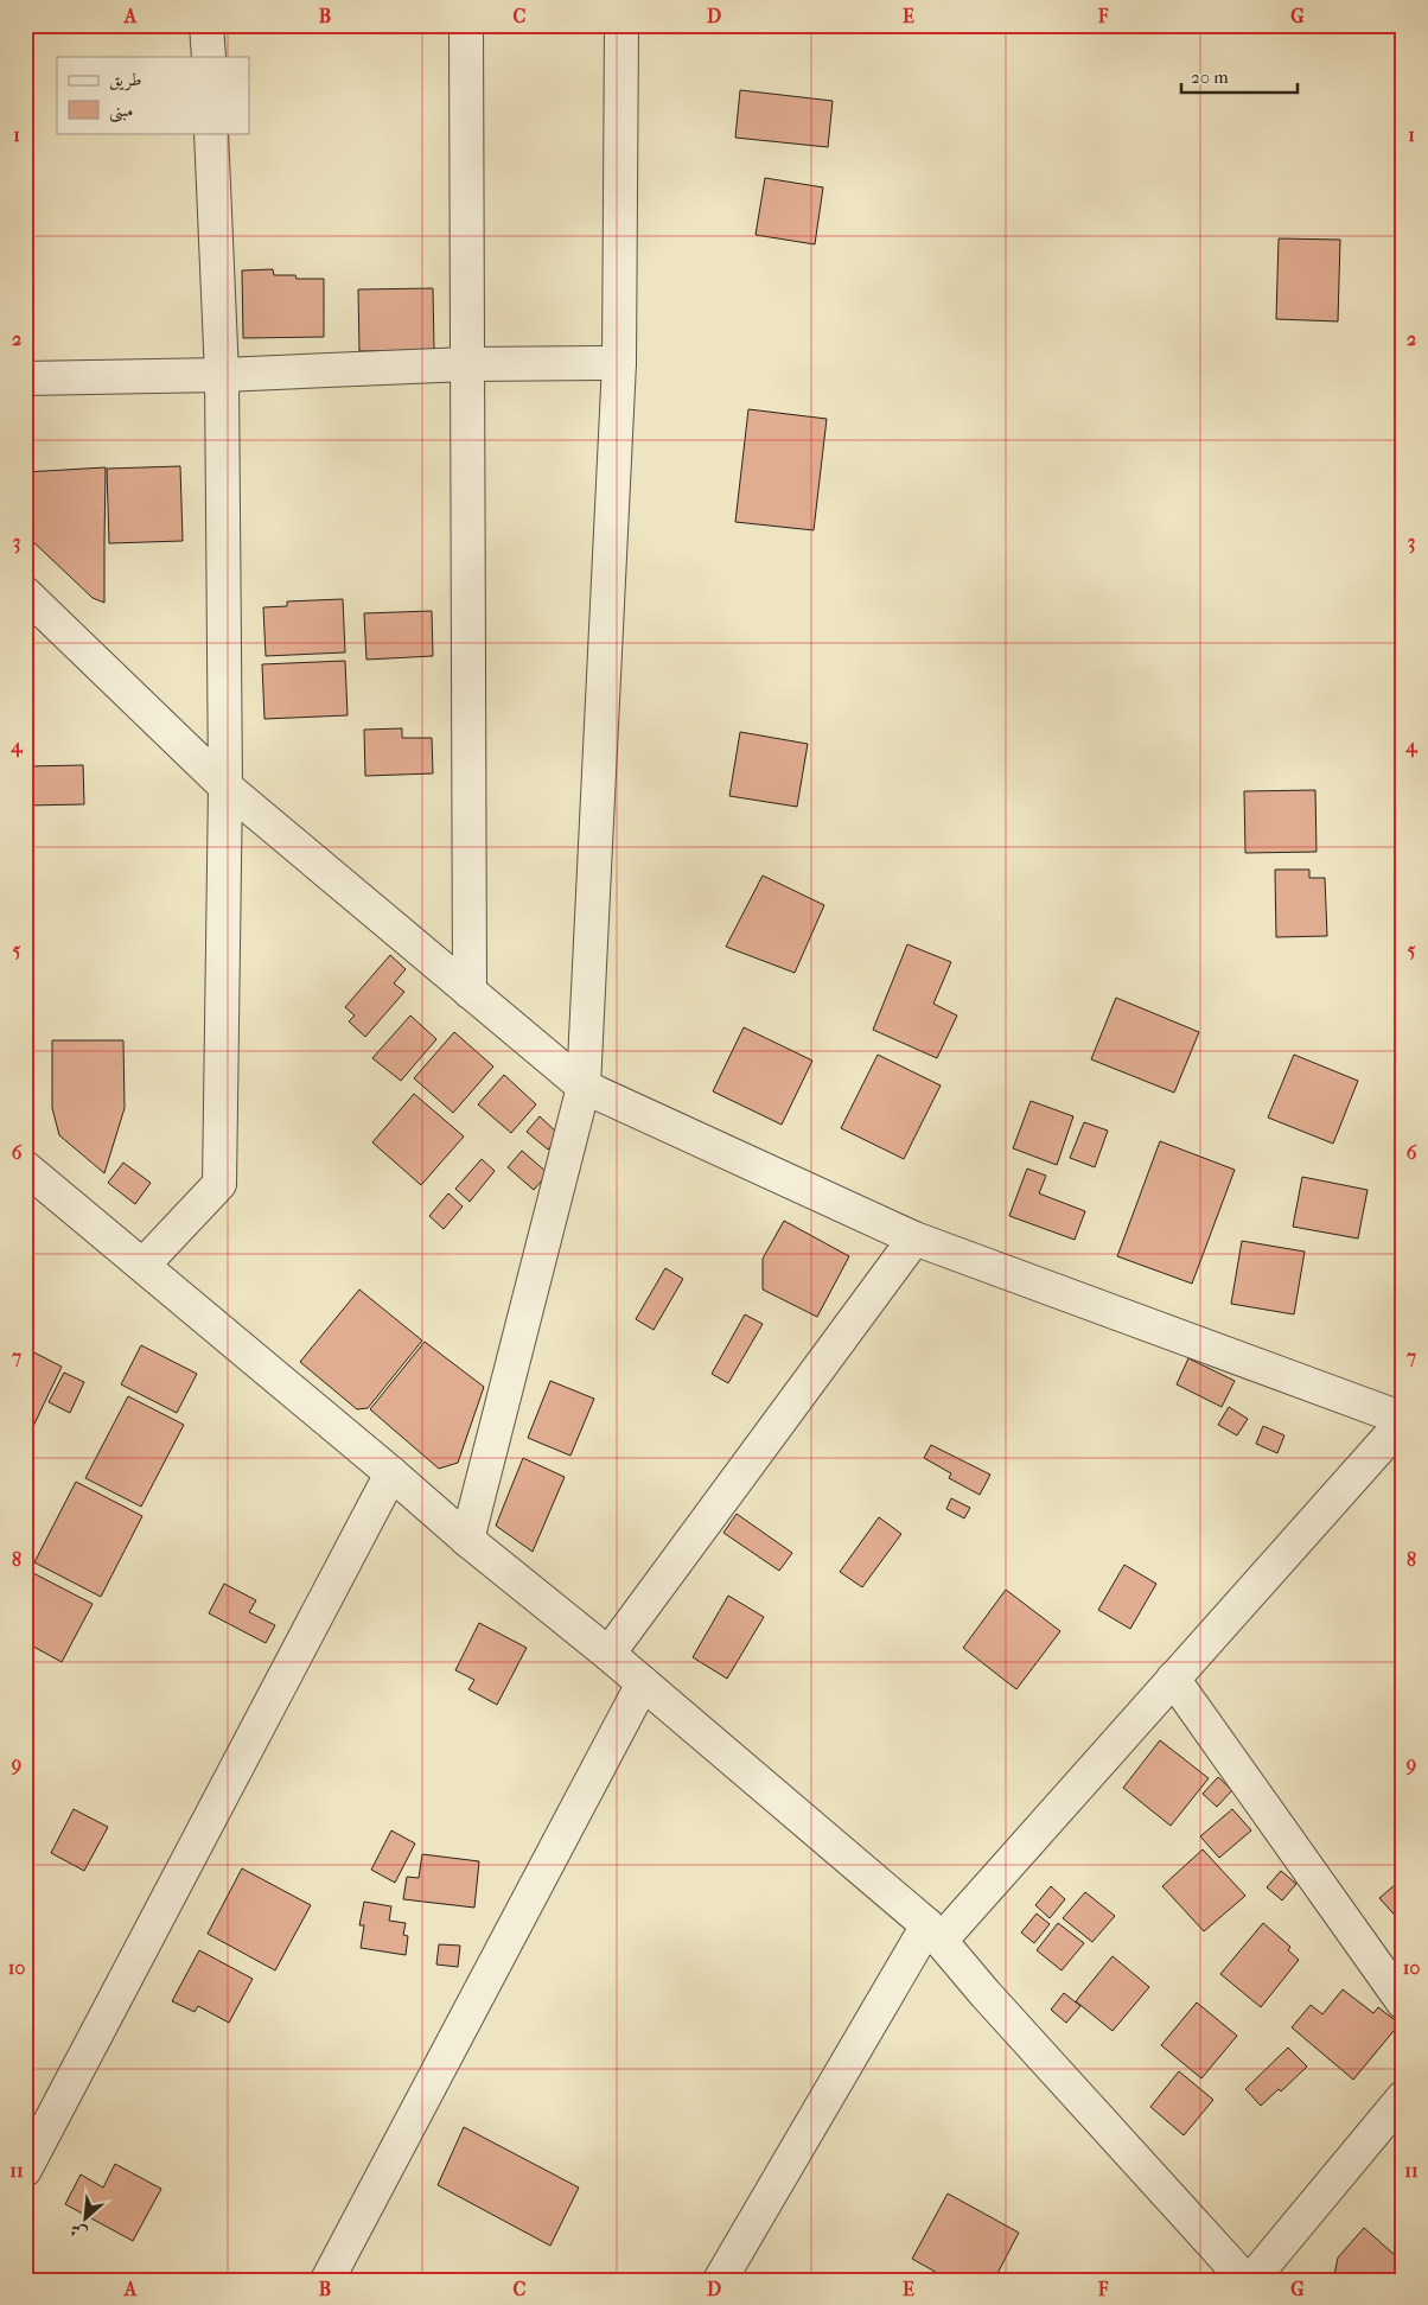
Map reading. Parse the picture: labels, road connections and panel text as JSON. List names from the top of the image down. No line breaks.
{"legend":["طريق","مبنى"],"scale_bar":"20 m","north":"bottom left","grid":{"columns":["A","B","C","D","E","F","G"],"rows":["1","2","3","4","5","6","7","8","9","10","11"]}}
